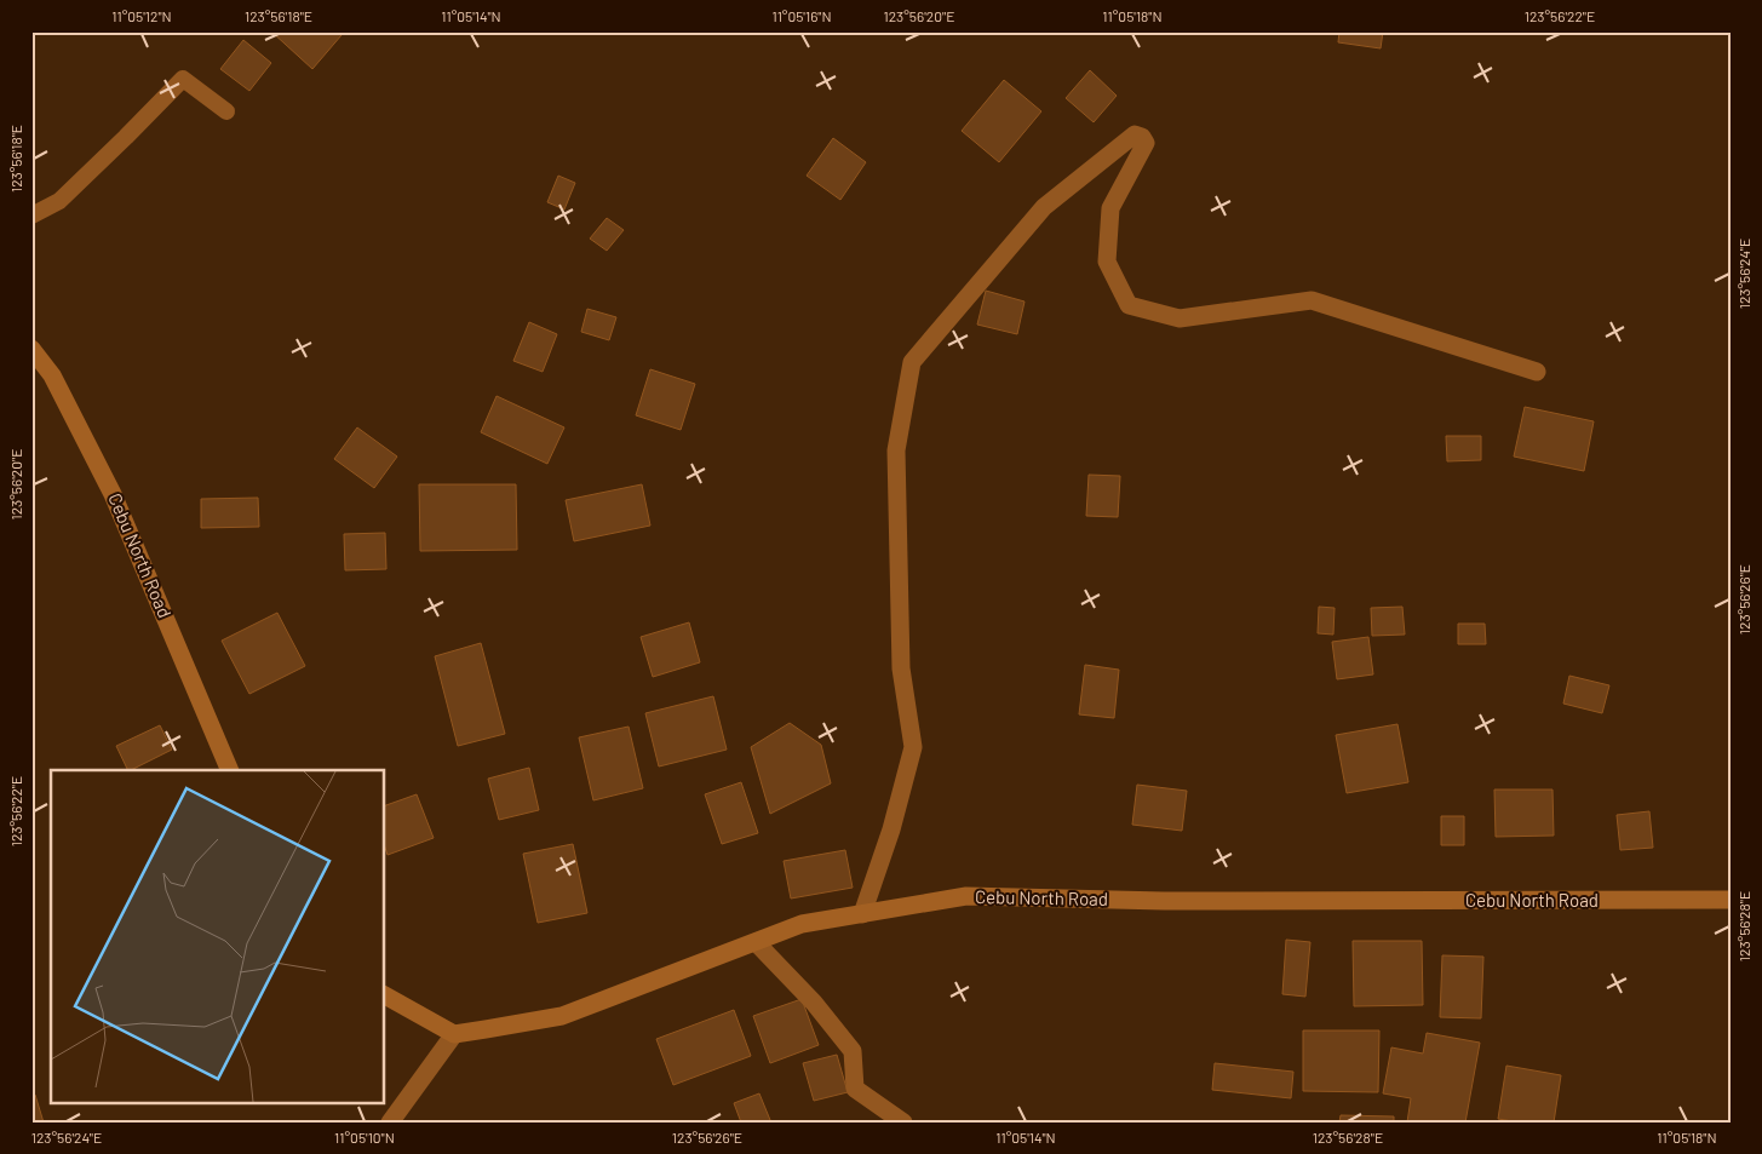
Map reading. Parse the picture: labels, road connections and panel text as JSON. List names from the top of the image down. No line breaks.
{"streets":{"main road":["Cebu North Road"]},"coordinates":["11°05'12\"N","123°56'18\"E","11°05'14\"N","11°05'16\"N","123°56'20\"E","11°05'18\"N","123°56'22\"E","123°56'24\"E","123°56'26\"E","123°56'28\"E","11°05'10\"N"]}
